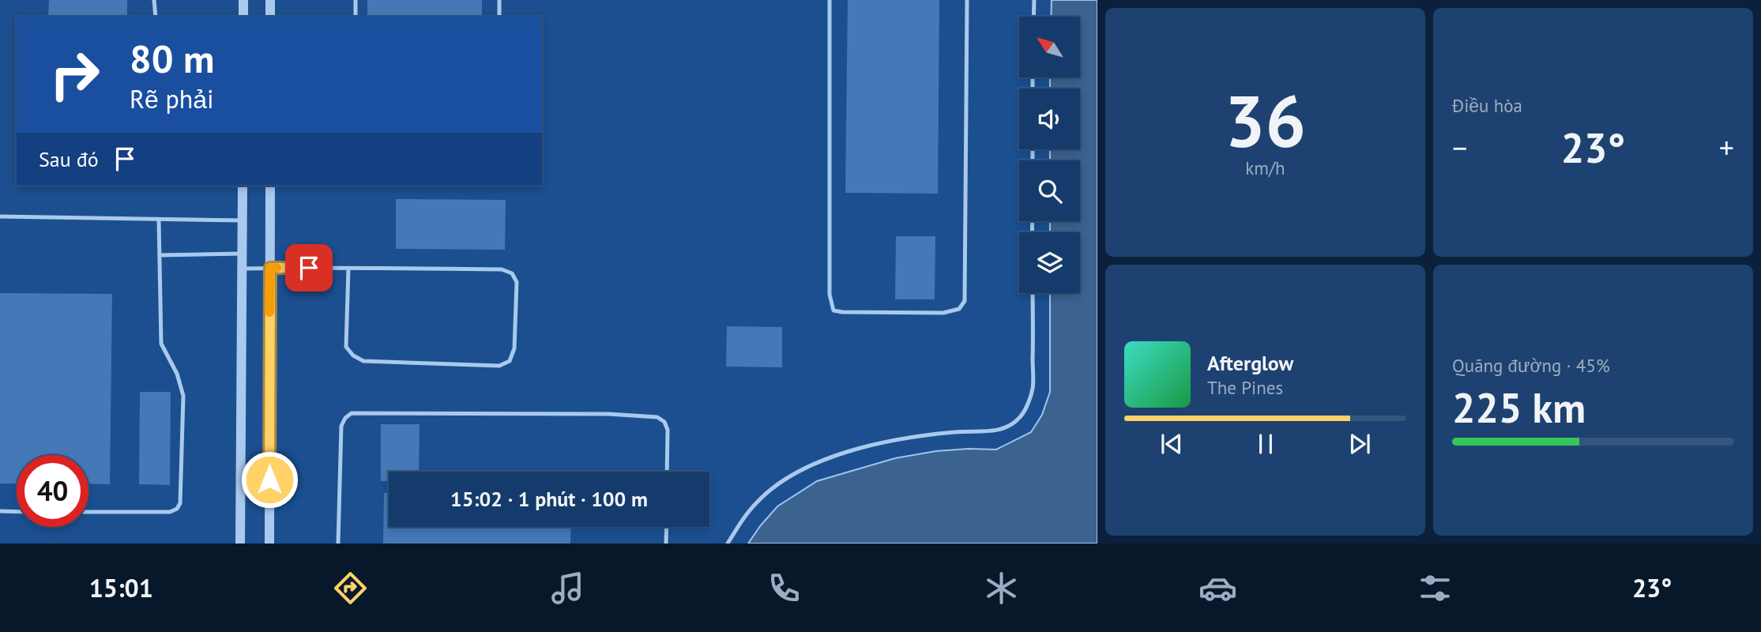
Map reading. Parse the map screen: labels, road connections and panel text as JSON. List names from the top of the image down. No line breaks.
{"north":"top left","page":{"tile":[["36","km/h"],"Điều hòa",["Quãng đường · 45%","225 km"]],"turn":["80 m","Rẽ phải"],"heat":["−","23°","+"],"then":"Sau đó","song":["Afterglow","The Pines"],"limit":"40","trip":"15:02 · 1 phút · 100 m","tabs":["15:01","23°"]}}
